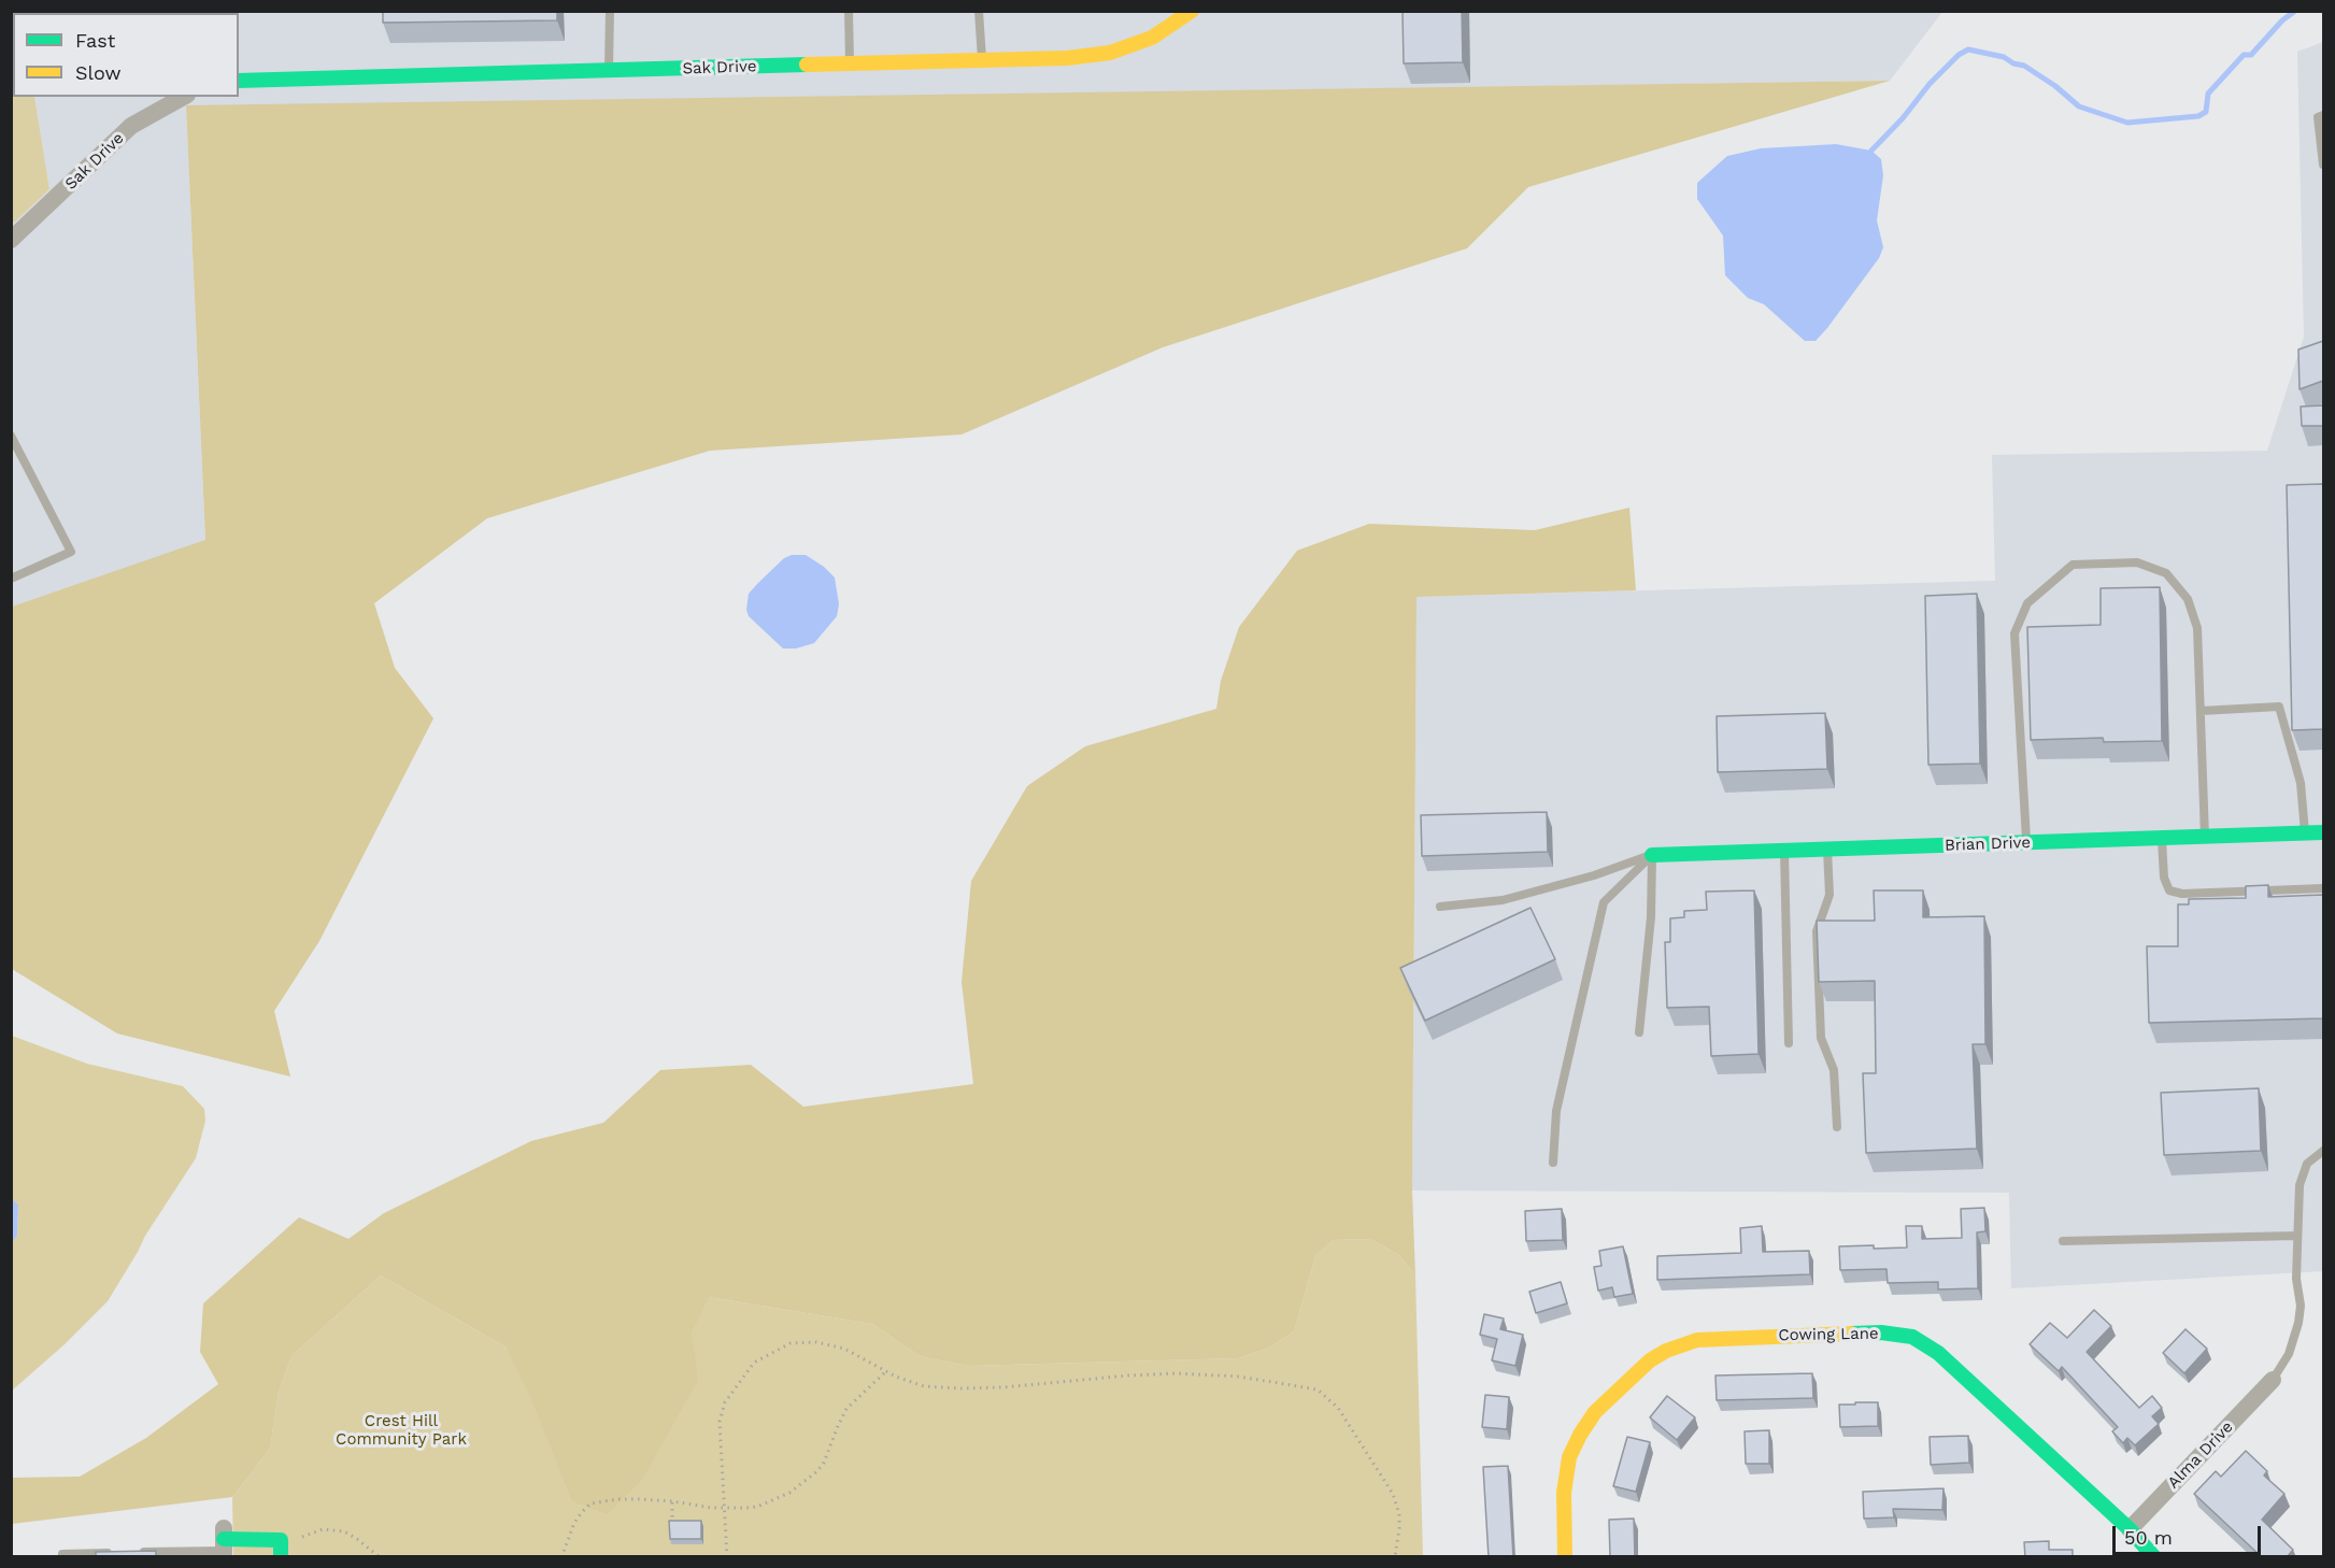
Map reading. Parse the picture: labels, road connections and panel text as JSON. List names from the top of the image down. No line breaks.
{"streets":{"street":["Sak Drive","Brian Drive","Cowing Lane","Alma Drive"]},"crossings":[["Cowing Lane","Alma Drive"]],"parks":["Crest Hill Community Park"],"legend":["Fast","Slow"],"scale_bar":"50 m"}
